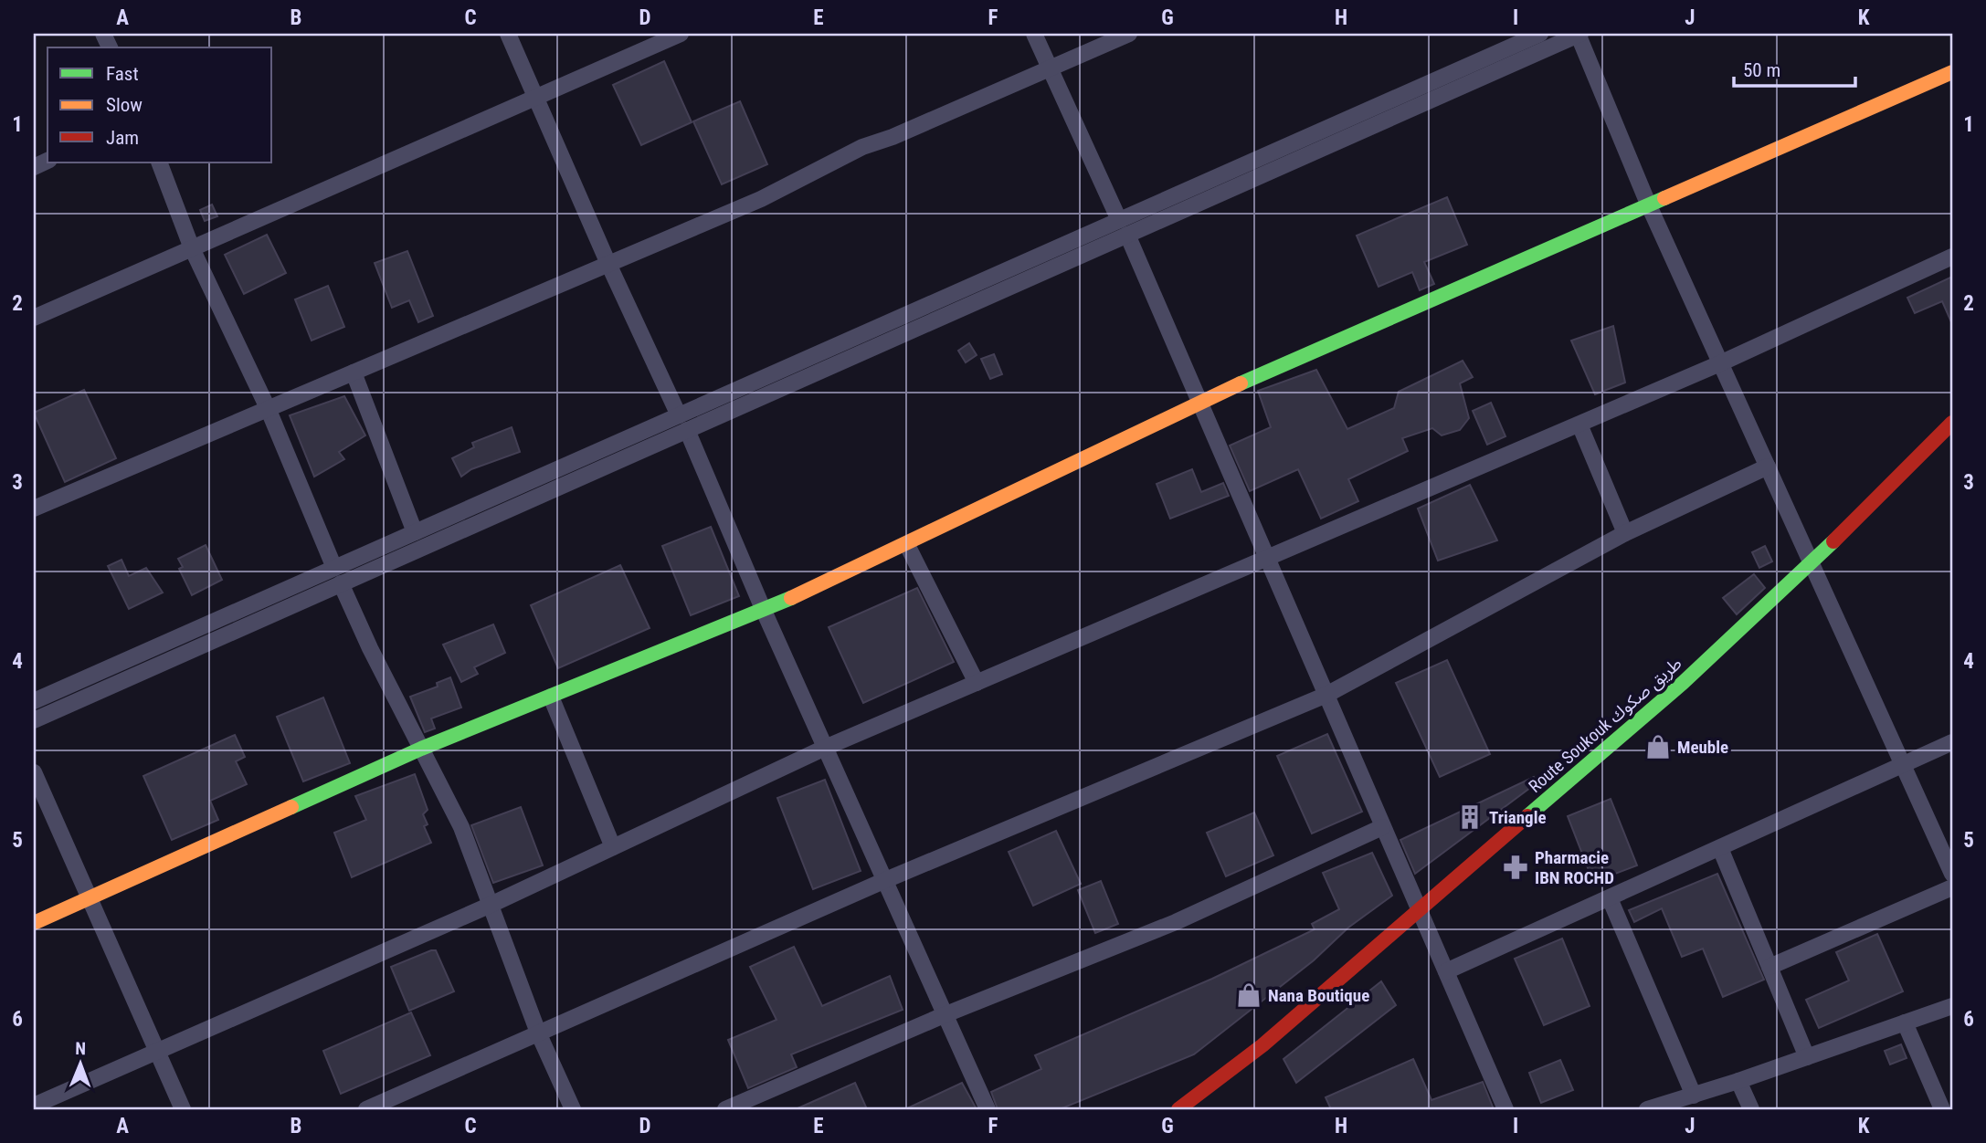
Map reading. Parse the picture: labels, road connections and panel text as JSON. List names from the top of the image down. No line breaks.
{"streets":{"street":["Route Soukouk طريق صكوك"]},"places":{"shop":["Meuble","Nana Boutique"],"building":["Triangle"],"pharmacy":["Pharmacie IBN ROCHD"]},"legend":["Fast","Slow","Jam"],"scale_bar":"50 m","north":"top","grid":{"columns":["A","B","C","D","E","F","G","H","I","J","K"],"rows":["1","2","3","4","5","6"]}}
